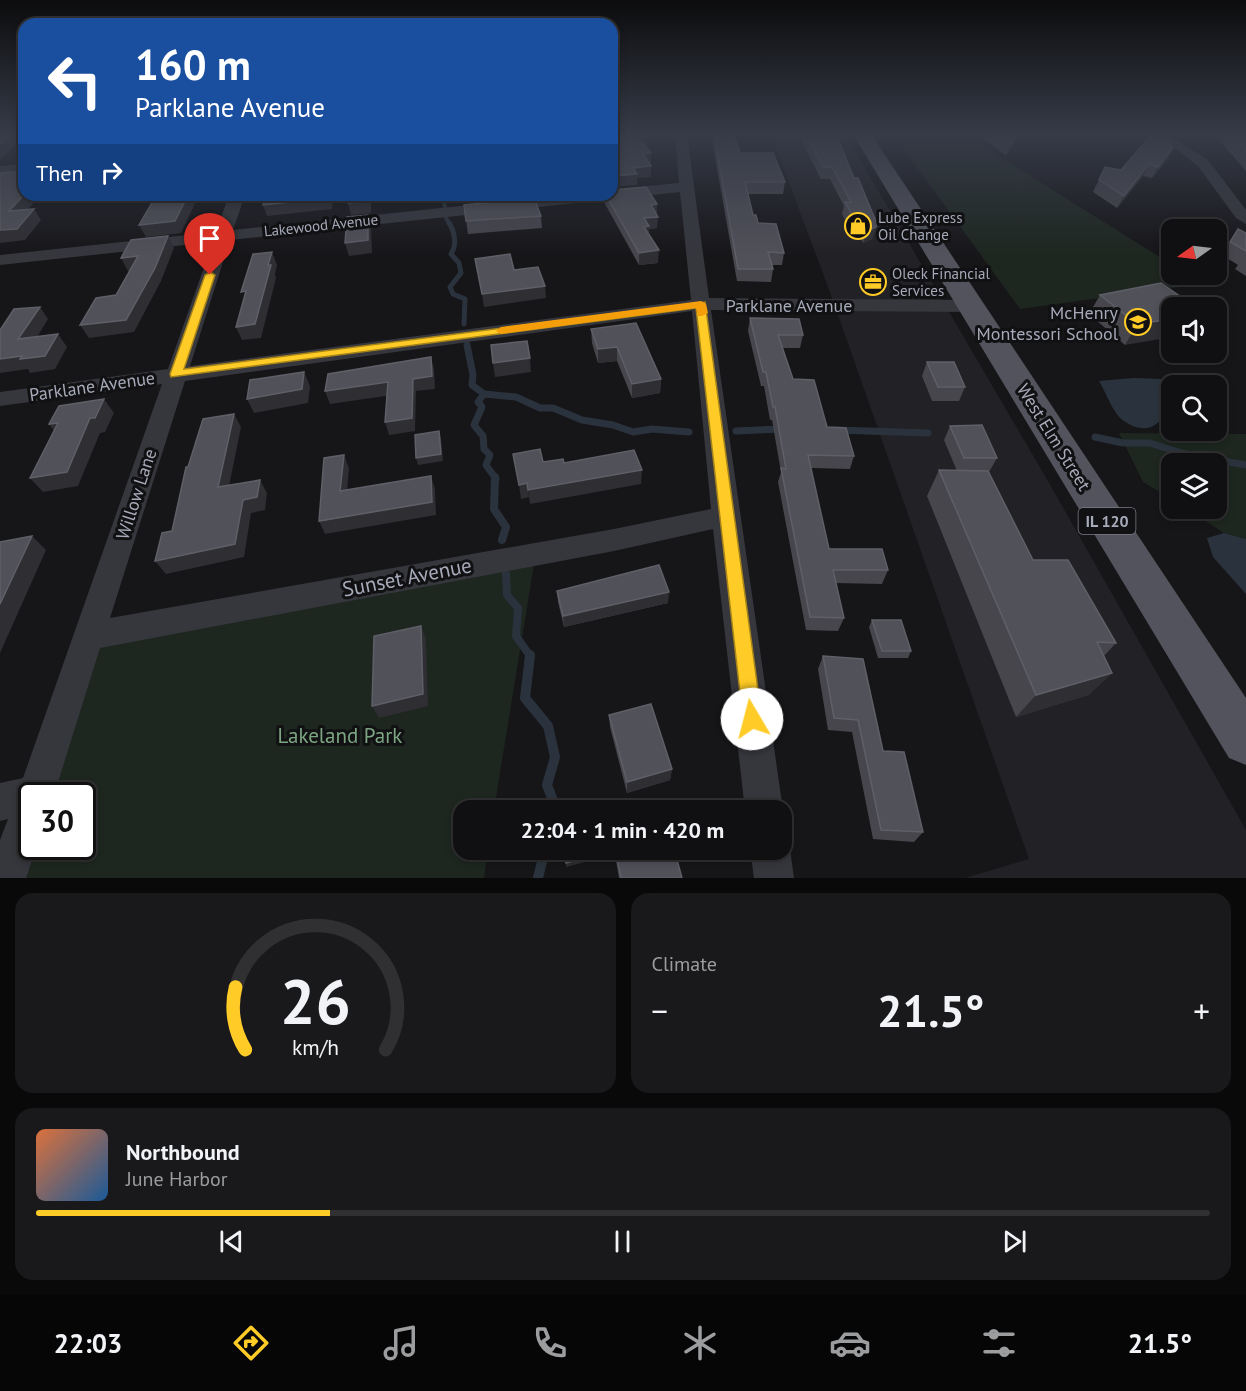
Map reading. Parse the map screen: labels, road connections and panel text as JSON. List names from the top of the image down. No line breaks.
{"streets":{"main road":["West Elm Street","IL 120"],"street":["Lakewood Avenue","Parklane Avenue","Willow Lane","Sunset Avenue"]},"crossings":[["Lakewood Avenue","Willow Lane"],["Parklane Avenue","West Elm Street"],["Parklane Avenue","Willow Lane"],["Willow Lane","Sunset Avenue"]],"parks":["Lakeland Park"],"places":{"shop":["Lube Express Oil Change"],"office":["Oleck Financial Services"],"school or university":["McHenry Montessori School"]},"north":"left","page":{"turn":["160 m","Parklane Avenue"],"then":"Then","limit":"30","trip":"22:04 · 1 min · 420 m","tile":"Climate","heat":["−","21.5°","+"],"song":["Northbound","June Harbor"],"tabs":["22:03","21.5°"],"gauge":["26","km/h"]}}
